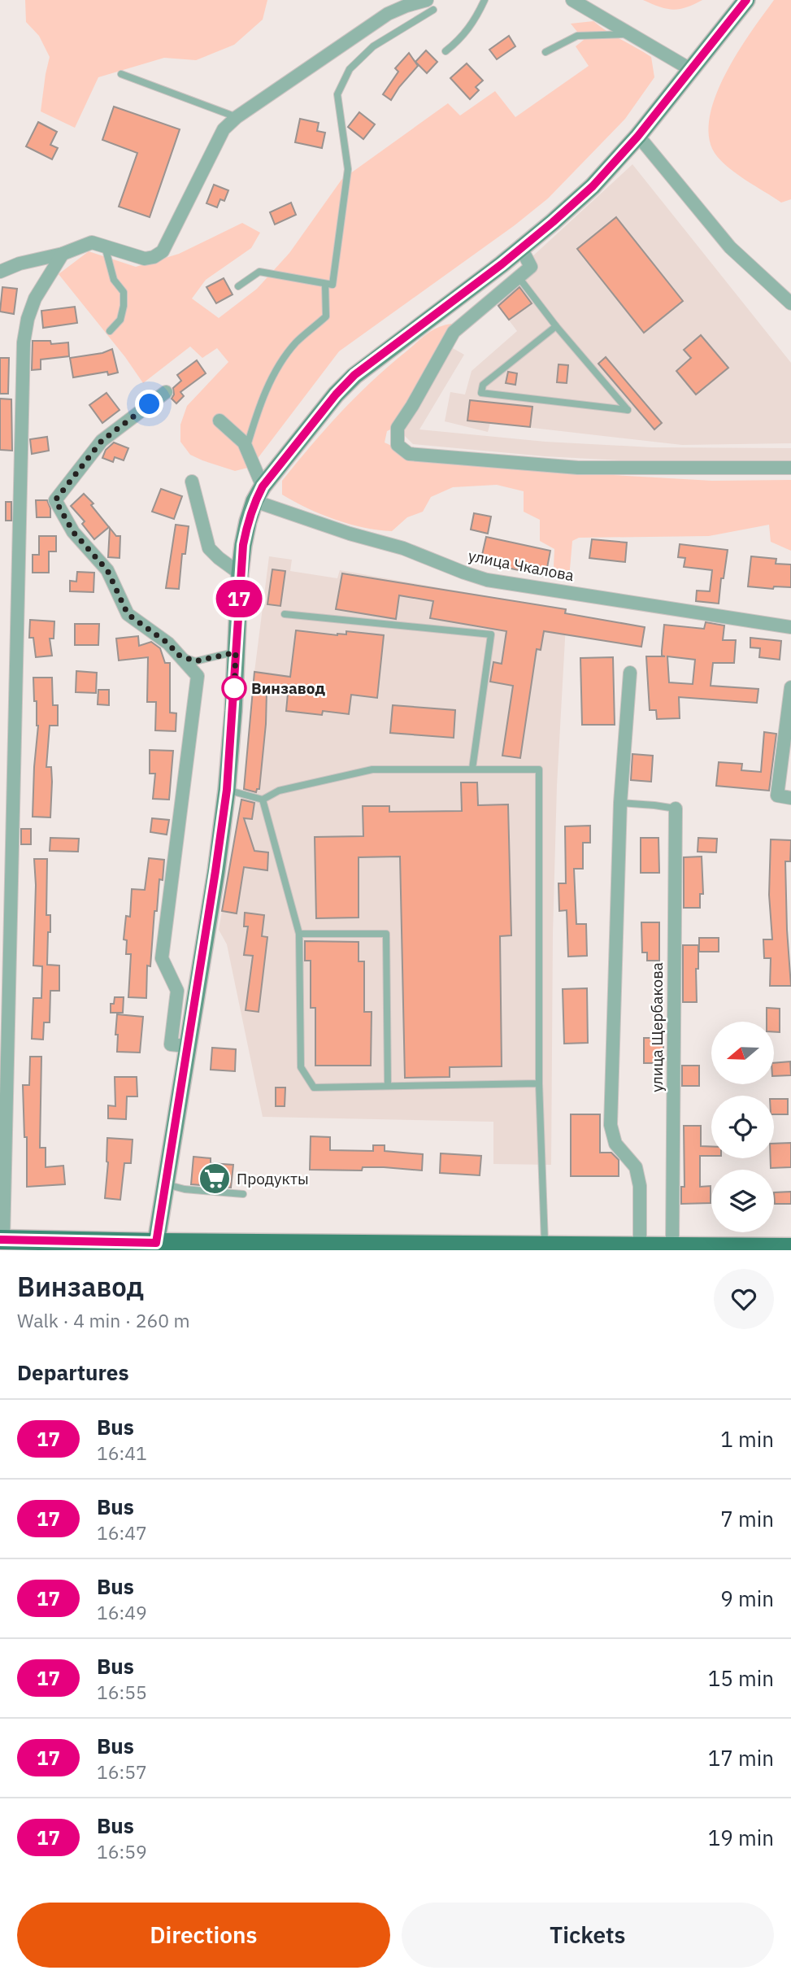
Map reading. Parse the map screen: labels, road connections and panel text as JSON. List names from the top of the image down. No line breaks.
{"streets":{"street":["улица Чкалова","улица Щербакова"]},"places":{"other":["Винзавод"],"supermarket":["Продукты"]},"lines":["bus line 17"],"north":"left","page":{"on_map":"17","heading":[["Винзавод","Walk · 4 min · 260 m"],"Departures"],"list":[{"mark":"17","name":"Bus","note":"16:41","value":"1 min"},{"mark":"17","name":"Bus","note":"16:47","value":"7 min"},{"mark":"17","name":"Bus","note":"16:49","value":"9 min"},{"mark":"17","name":"Bus","note":"16:55","value":"15 min"},{"mark":"17","name":"Bus","note":"16:57","value":"17 min"},{"mark":"17","name":"Bus","note":"16:59","value":"19 min"}],"buttons":["Directions","Tickets"]}}
